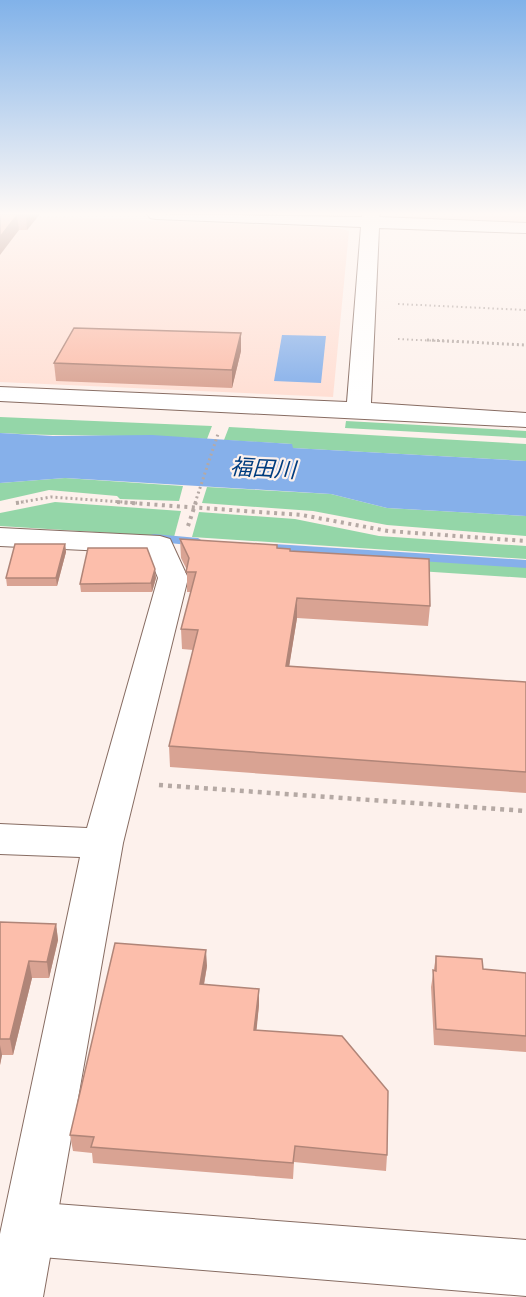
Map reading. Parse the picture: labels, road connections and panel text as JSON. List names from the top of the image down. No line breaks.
{"water":["福田川"]}
